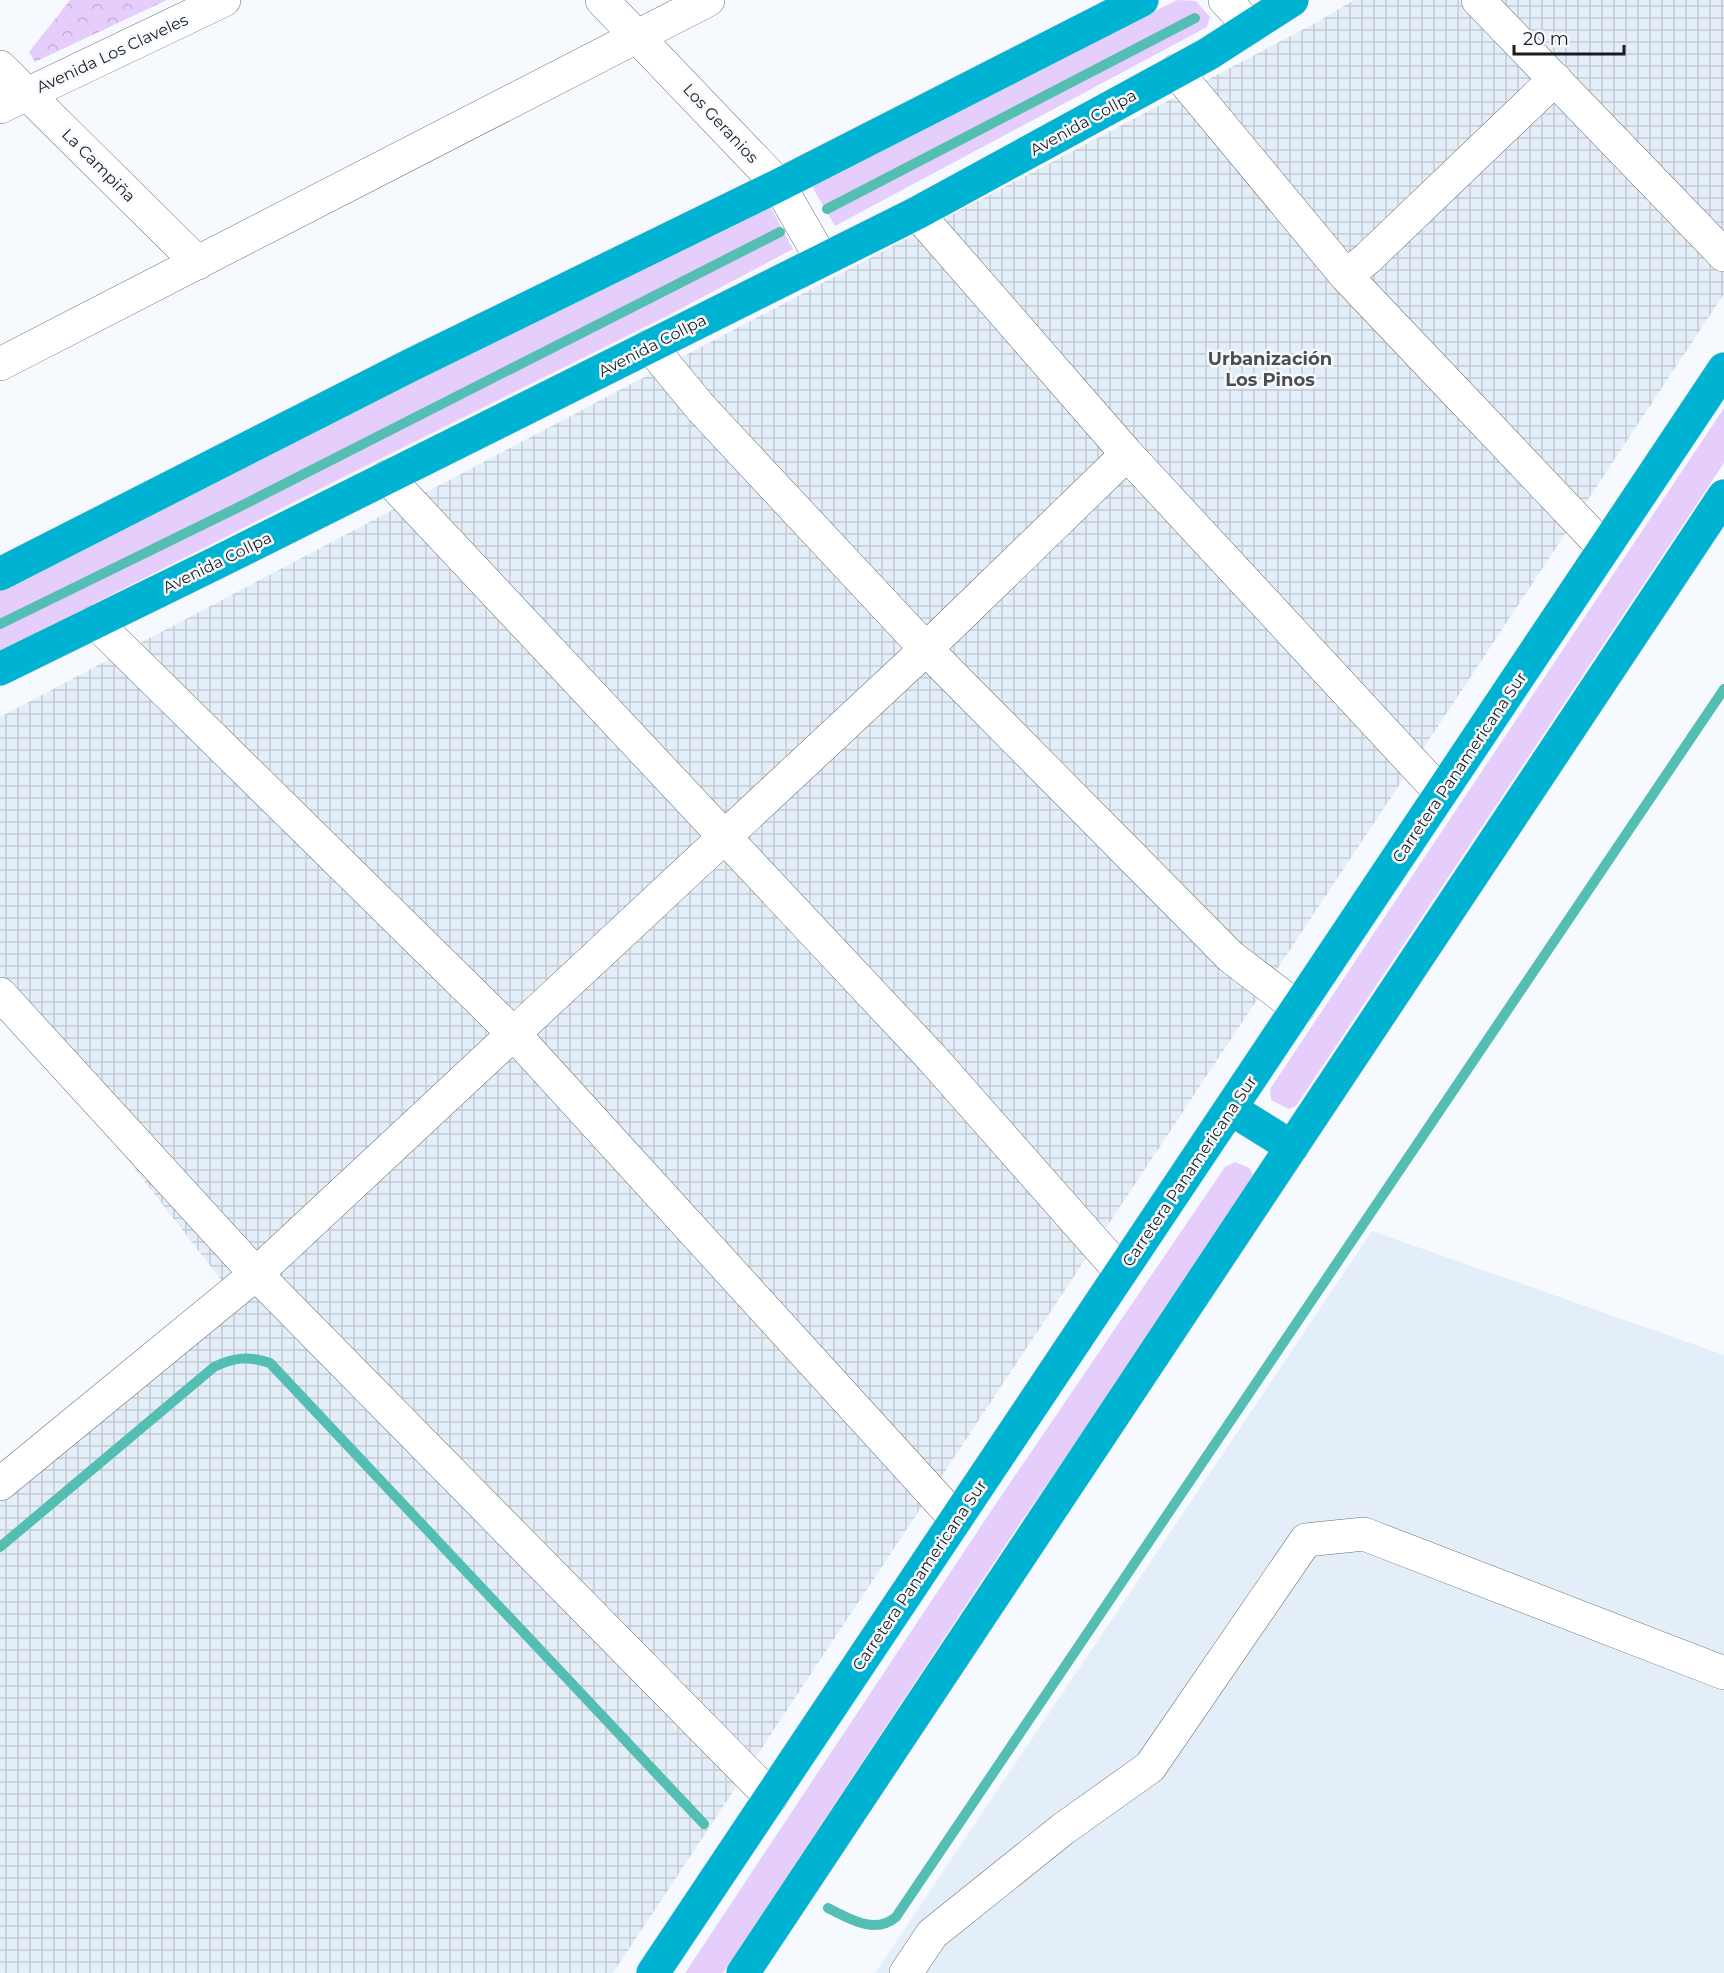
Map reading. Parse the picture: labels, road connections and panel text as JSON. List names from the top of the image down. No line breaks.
{"streets":{"highway":["Avenida Collpa","Carretera Panamericana Sur"],"street":["Avenida Los Claveles","Los Geranios","La Campiña"]},"crossings":[["Avenida Los Claveles","La Campiña"],["Avenida Collpa","Los Geranios"]],"districts":["Urbanización Los Pinos"],"scale_bar":"20 m"}
